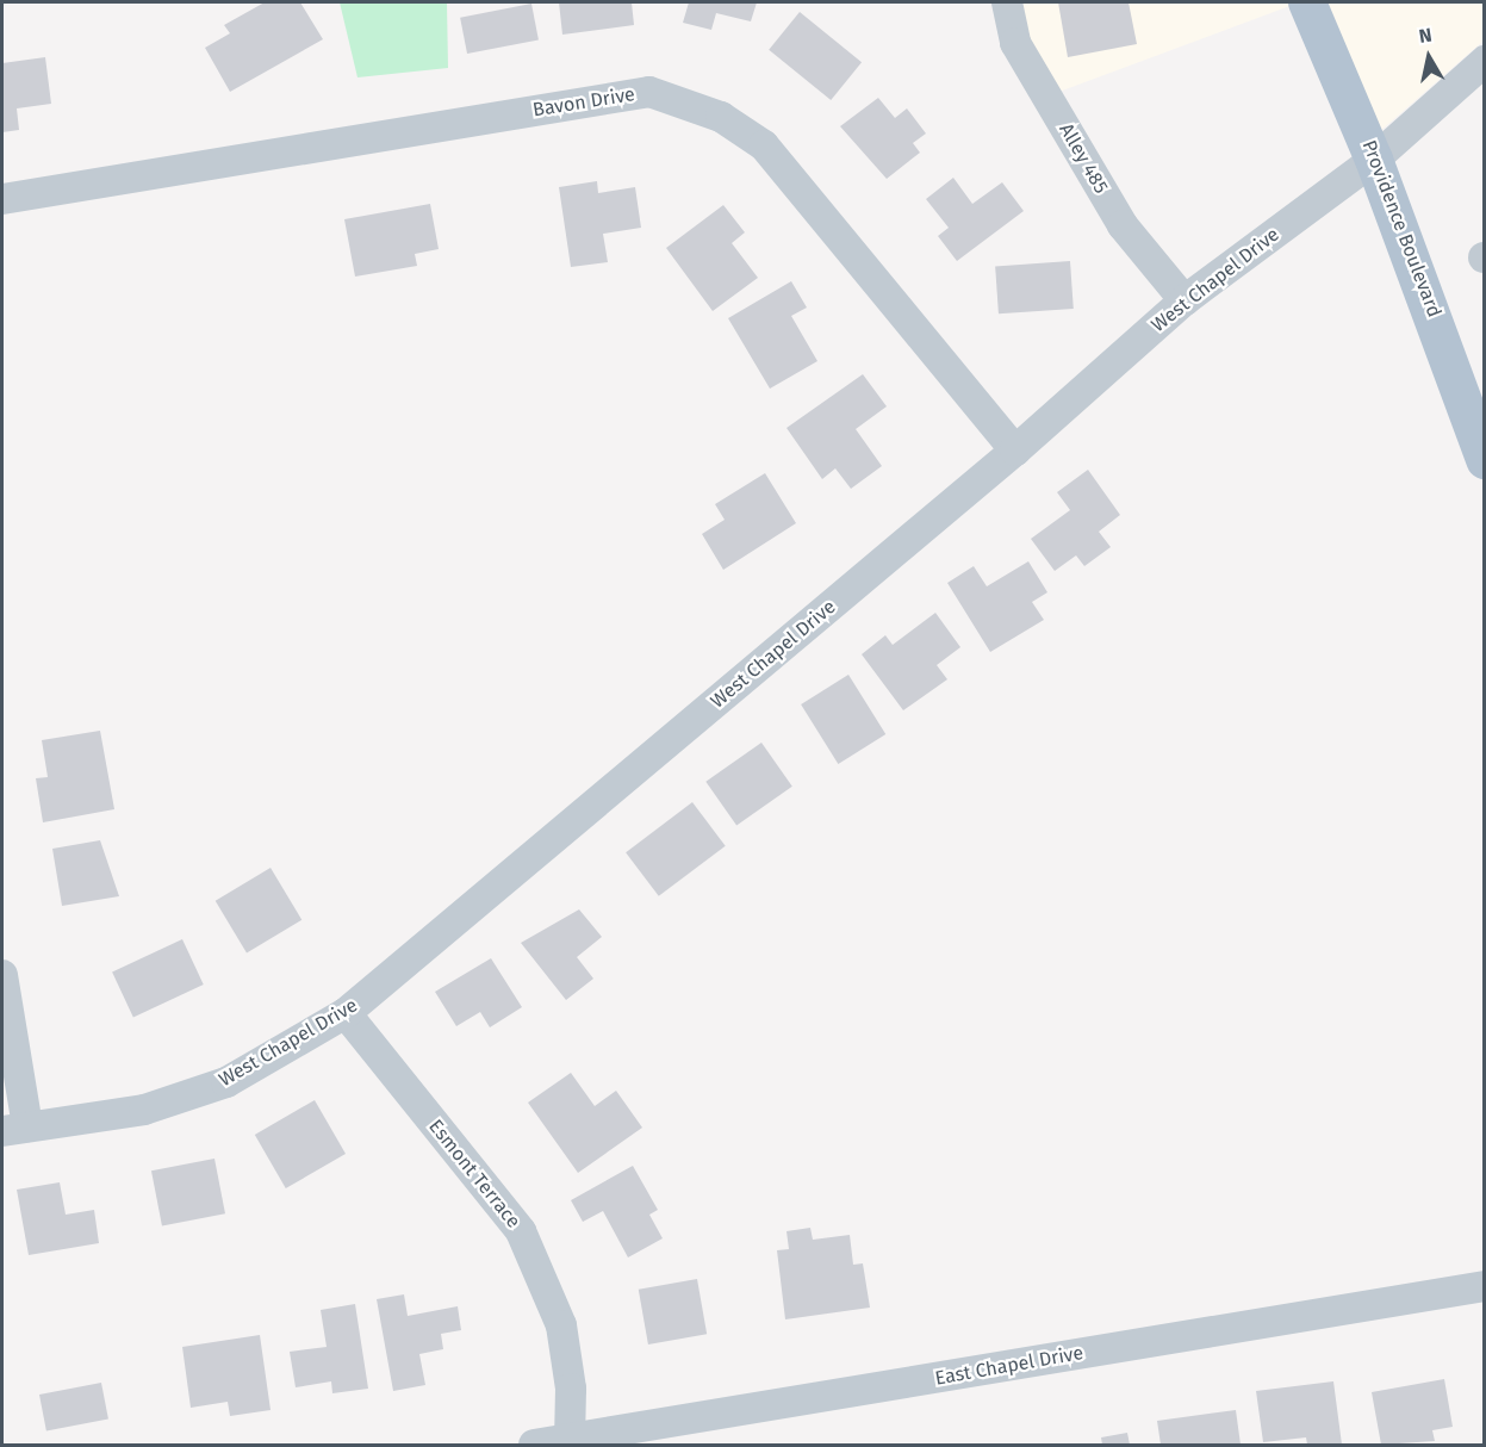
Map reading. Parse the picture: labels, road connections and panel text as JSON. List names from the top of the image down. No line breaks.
{"streets":{"main road":["Providence Boulevard"],"street":["Bavon Drive","Alley 485","West Chapel Drive","Esmont Terrace","East Chapel Drive"]},"crossings":[["Bavon Drive","West Chapel Drive"],["Alley 485","West Chapel Drive"],["Providence Boulevard","West Chapel Drive"],["West Chapel Drive","Esmont Terrace"],["Esmont Terrace","East Chapel Drive"]],"north":"top"}
